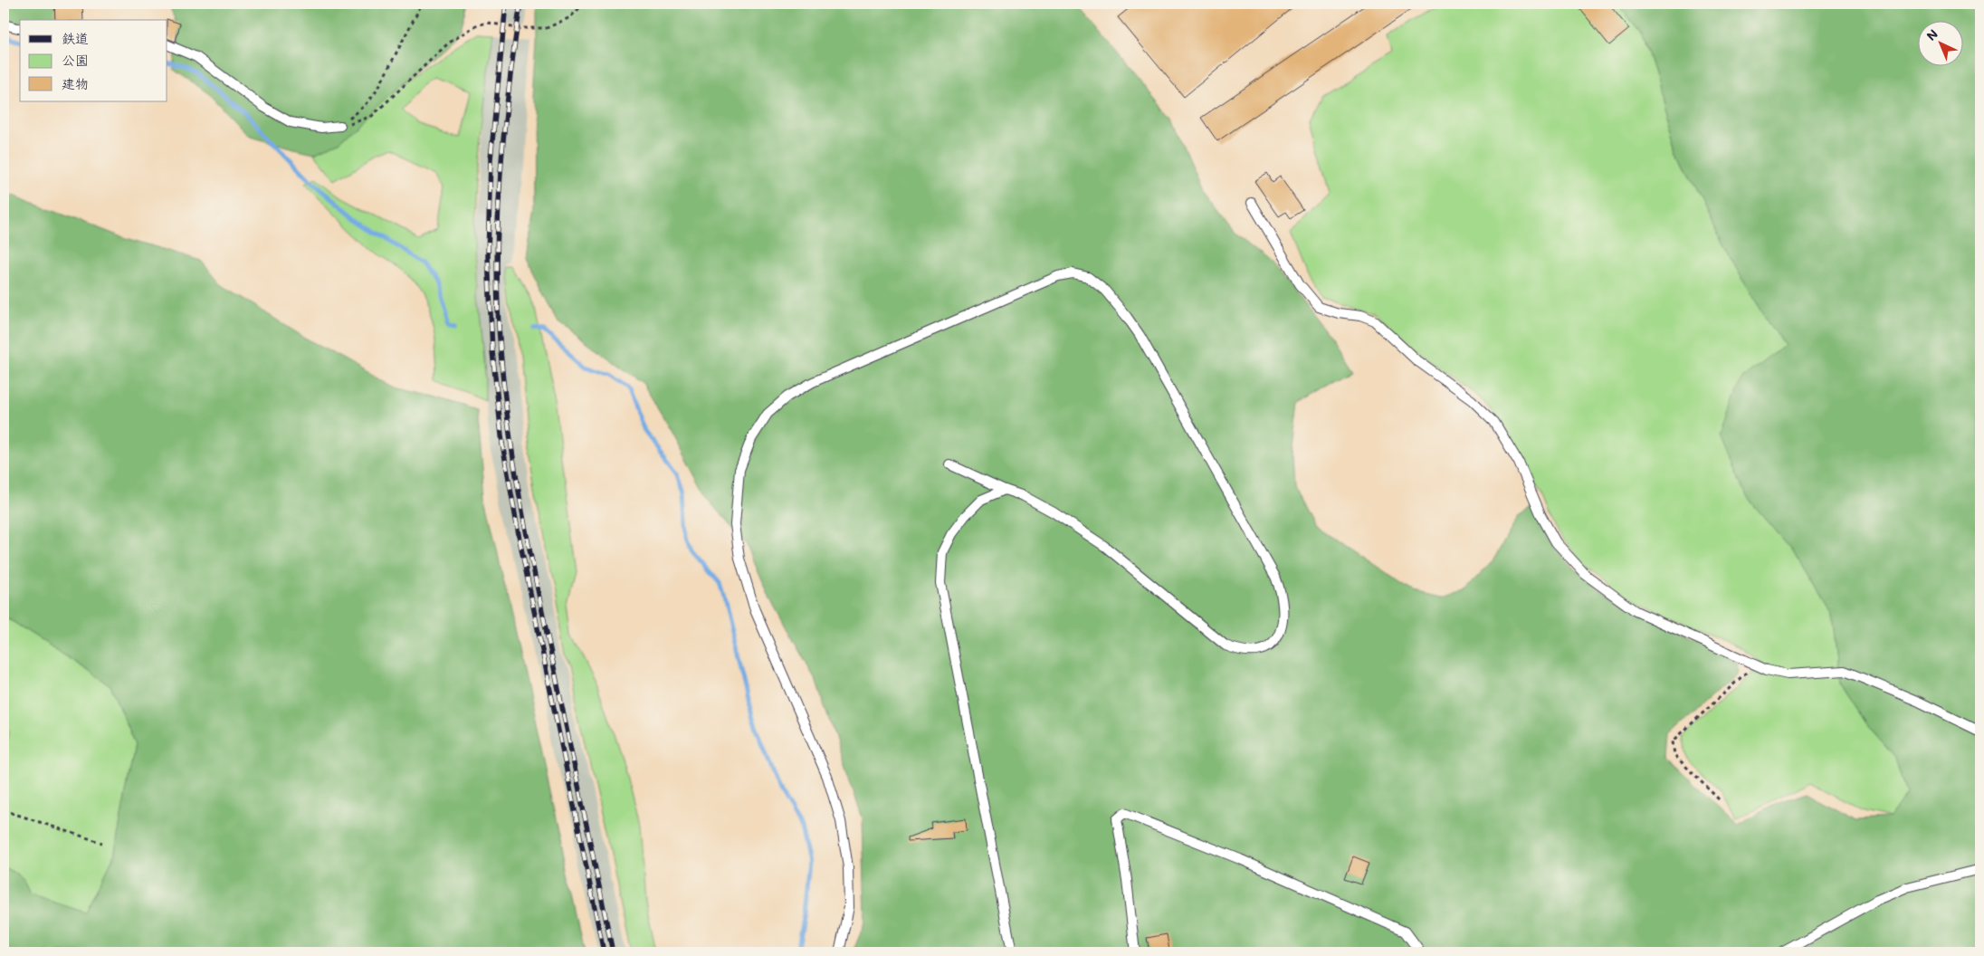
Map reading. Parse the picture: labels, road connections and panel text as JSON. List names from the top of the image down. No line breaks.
{"legend":["鉄道","公園","建物"],"north":"top left"}
